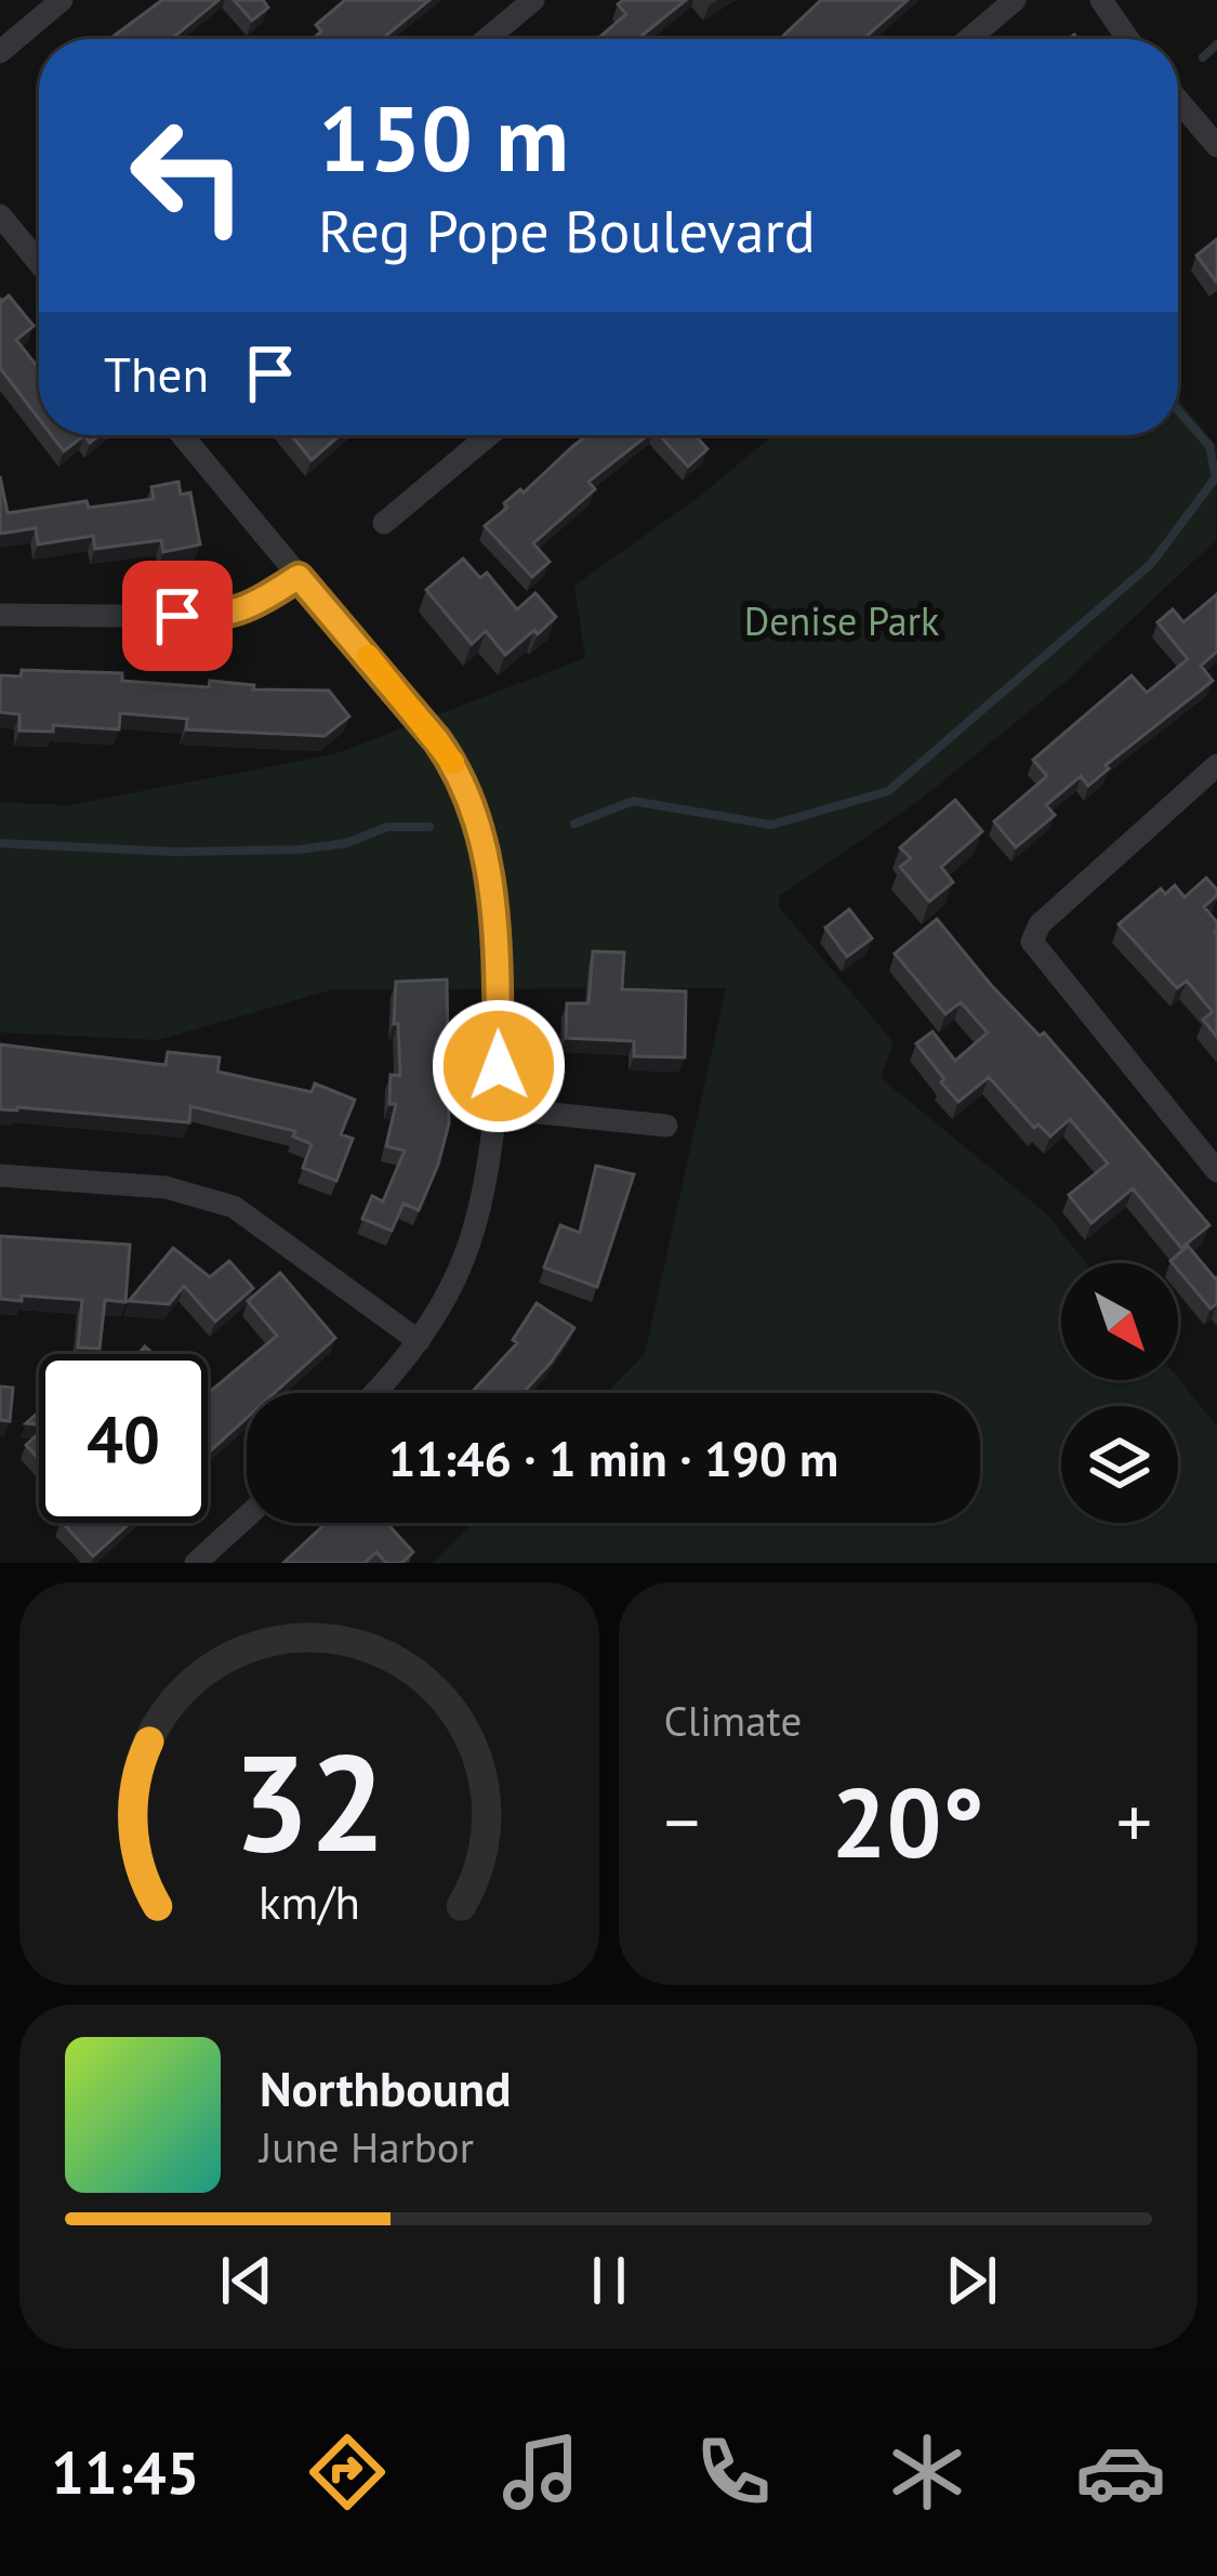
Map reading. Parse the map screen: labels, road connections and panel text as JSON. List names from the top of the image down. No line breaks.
{"parks":["Denise Park"],"north":"bottom right","page":{"turn":["150 m","Reg Pope Boulevard"],"then":"Then","limit":"40","trip":"11:46 · 1 min · 190 m","tile":"Climate","heat":["−","20°","+"],"song":["Northbound","June Harbor"],"tabs":"11:45","gauge":["32","km/h"]}}
